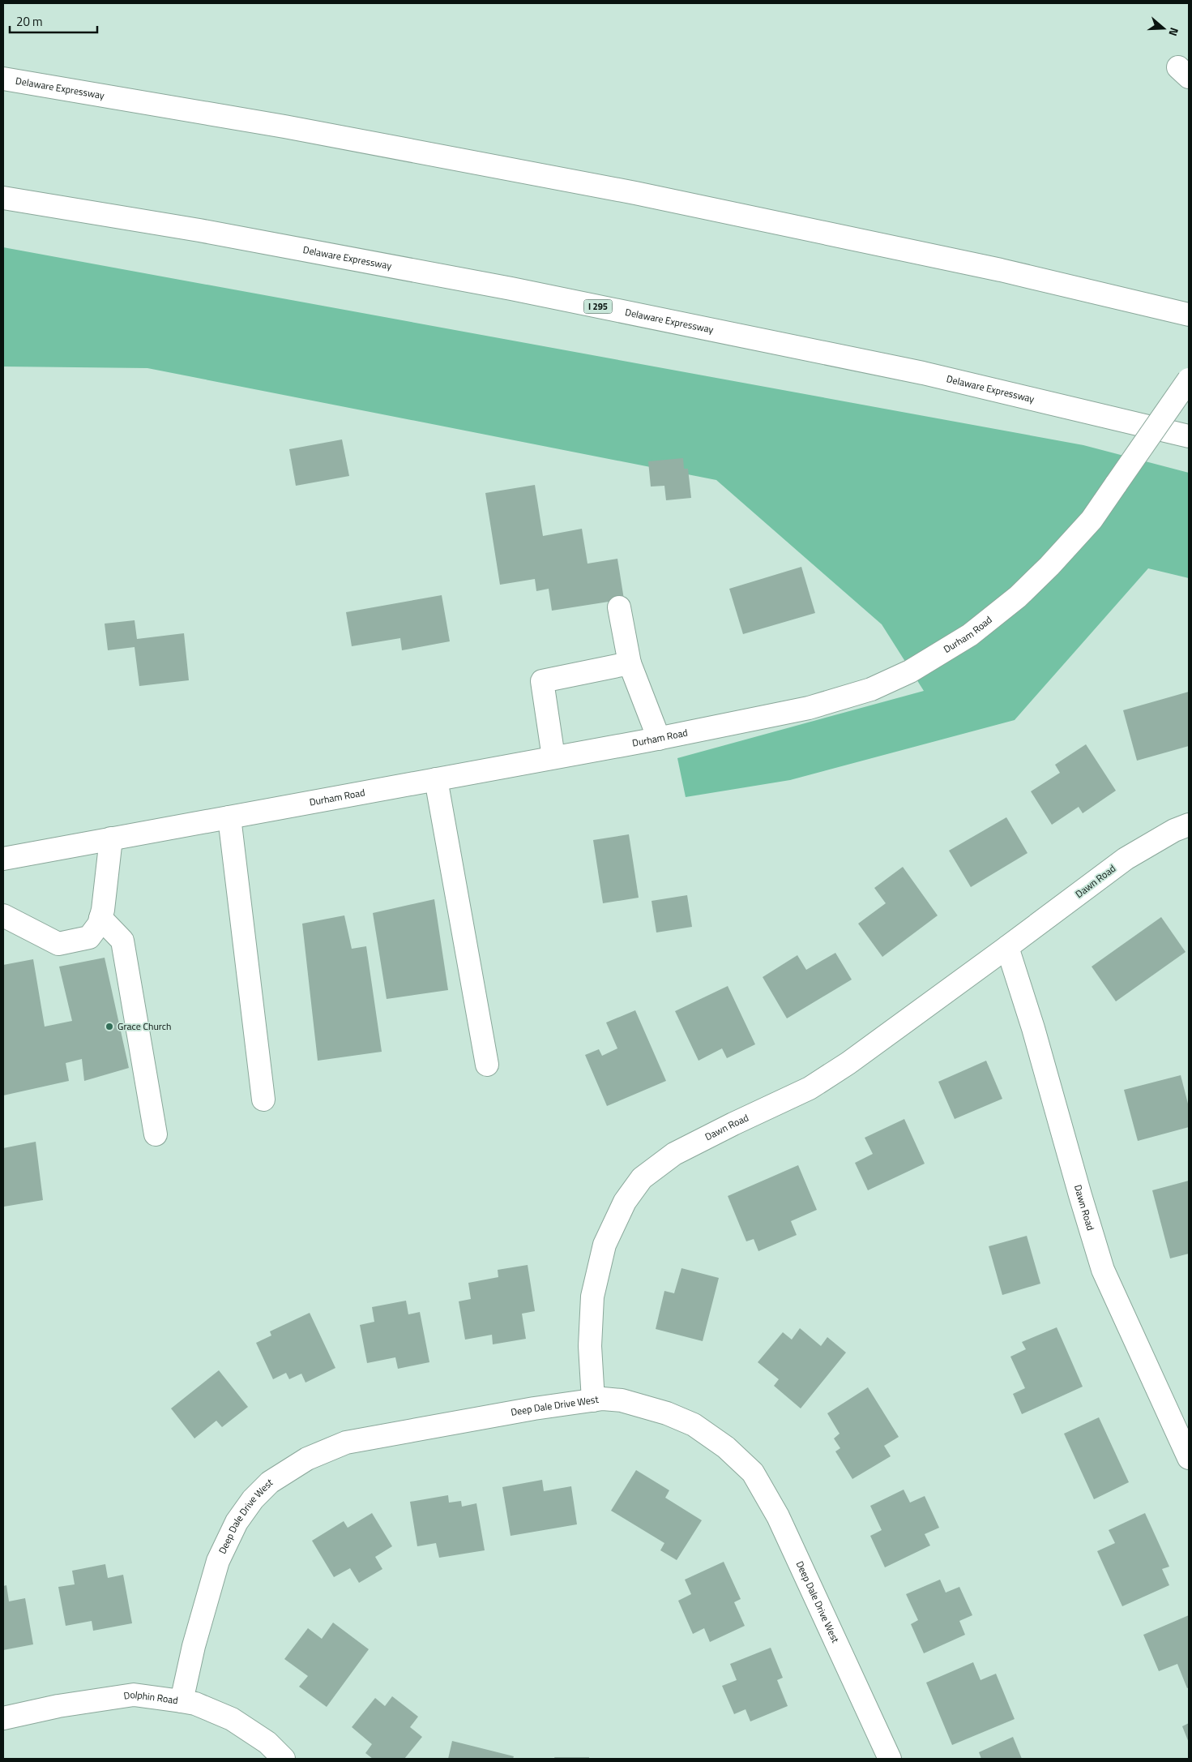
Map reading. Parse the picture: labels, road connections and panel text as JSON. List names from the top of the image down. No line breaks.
{"streets":{"main road":["Delaware Expressway","I 295","Durham Road","Dawn Road","Deep Dale Drive West","Dolphin Road"]},"crossings":[["Dawn Road","Deep Dale Drive West"],["Deep Dale Drive West","Dolphin Road"]],"places":["Grace Church"],"scale_bar":"20 m","north":"right"}
